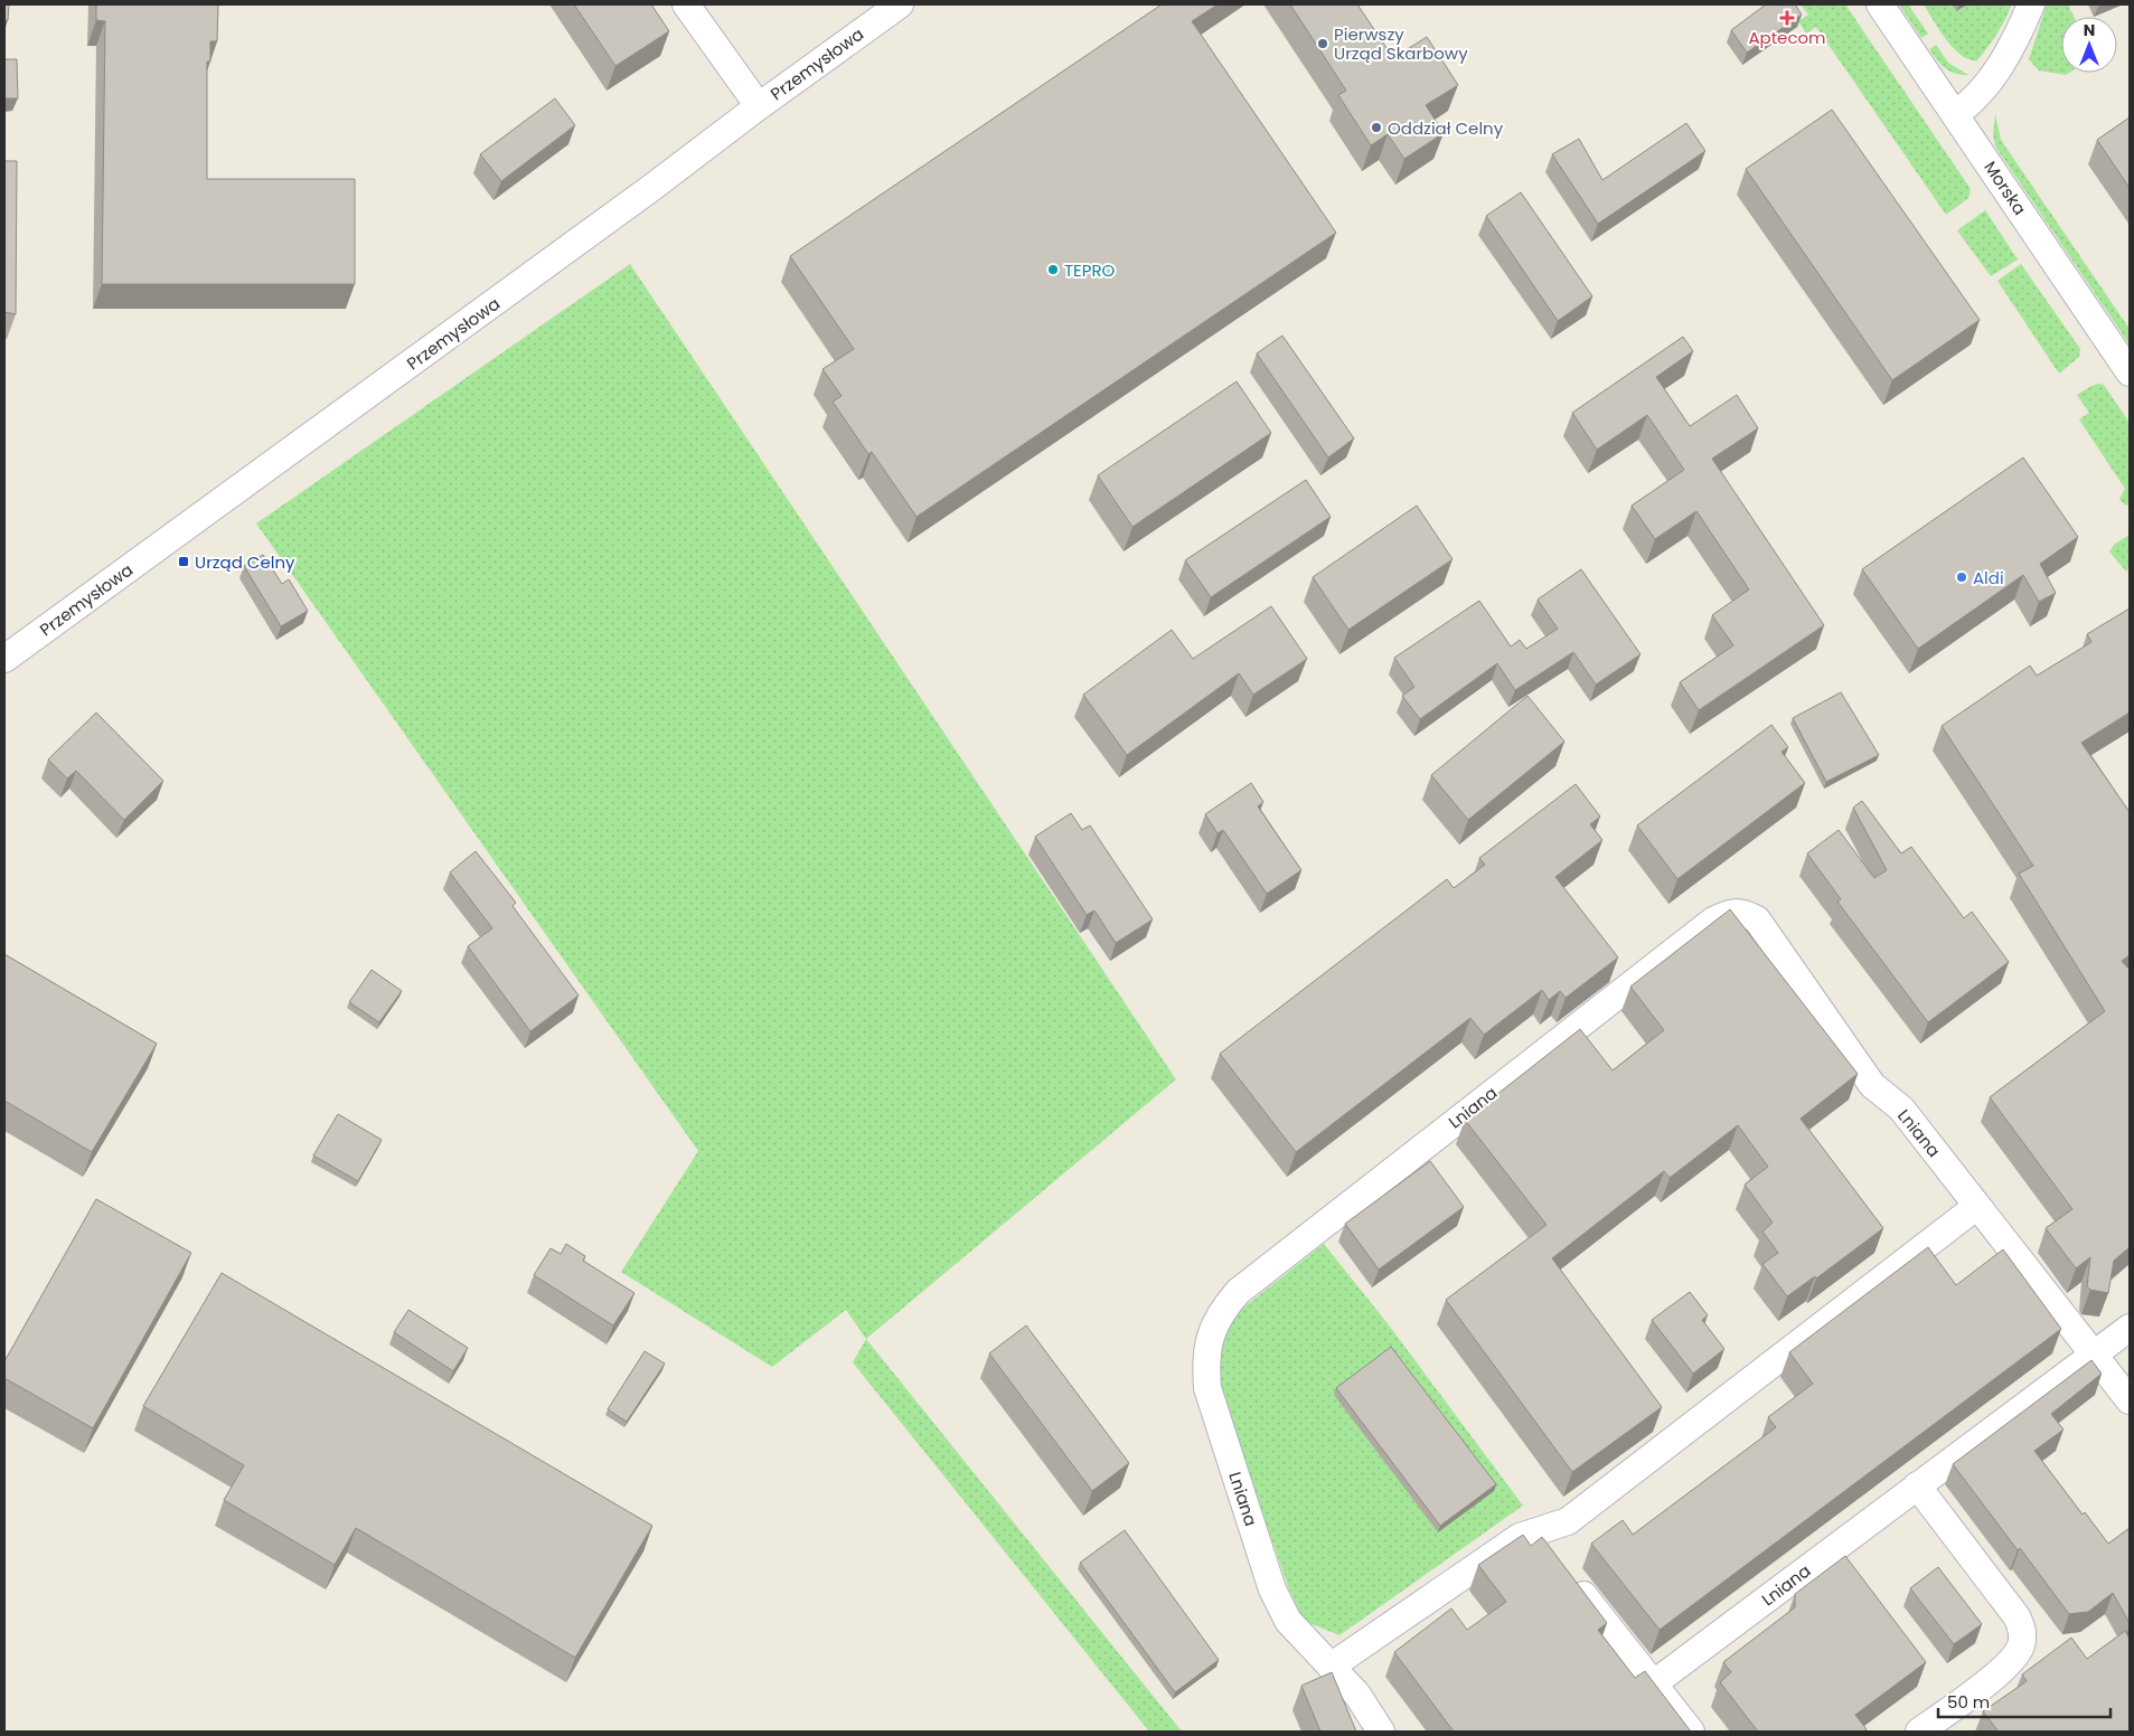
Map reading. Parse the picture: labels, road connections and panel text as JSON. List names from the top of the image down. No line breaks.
{"streets":{"street":["Przemysłowa","Morska","Lniana"]},"places":{"health":["Aptecom"],"other":["Pierwszy Urząd Skarbowy","Oddział Celny","TEPRO","Aldi"],"transit":["Urząd Celny"]},"scale_bar":"50 m","north":"top"}
